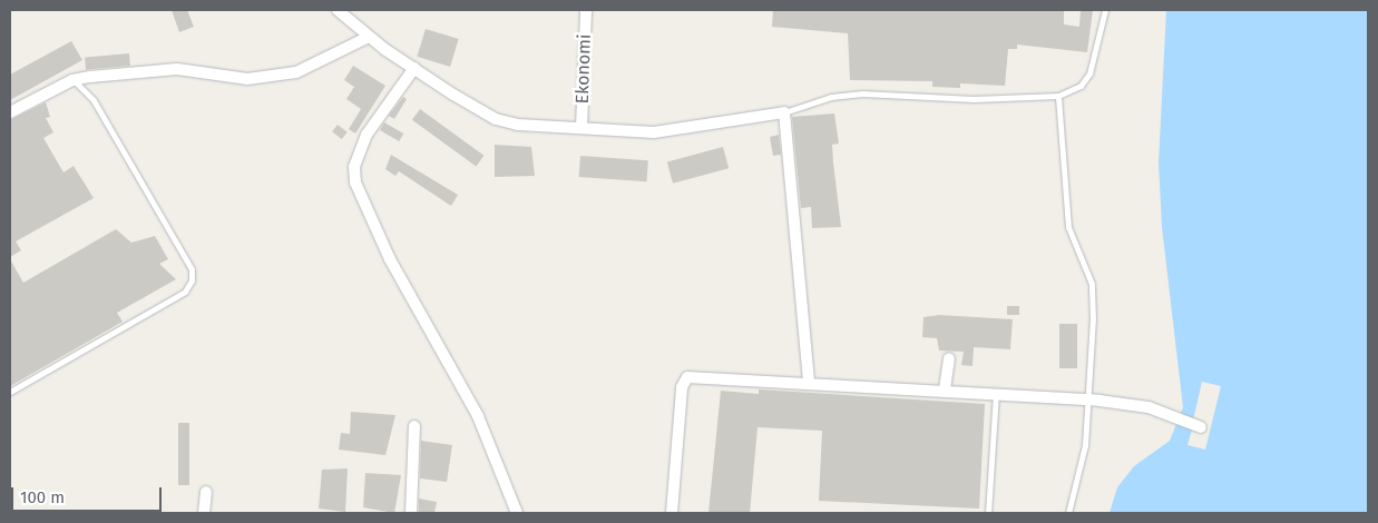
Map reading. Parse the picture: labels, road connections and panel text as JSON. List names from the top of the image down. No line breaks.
{"streets":{"street":["Ekonomi"]},"scale_bar":"100 m"}
